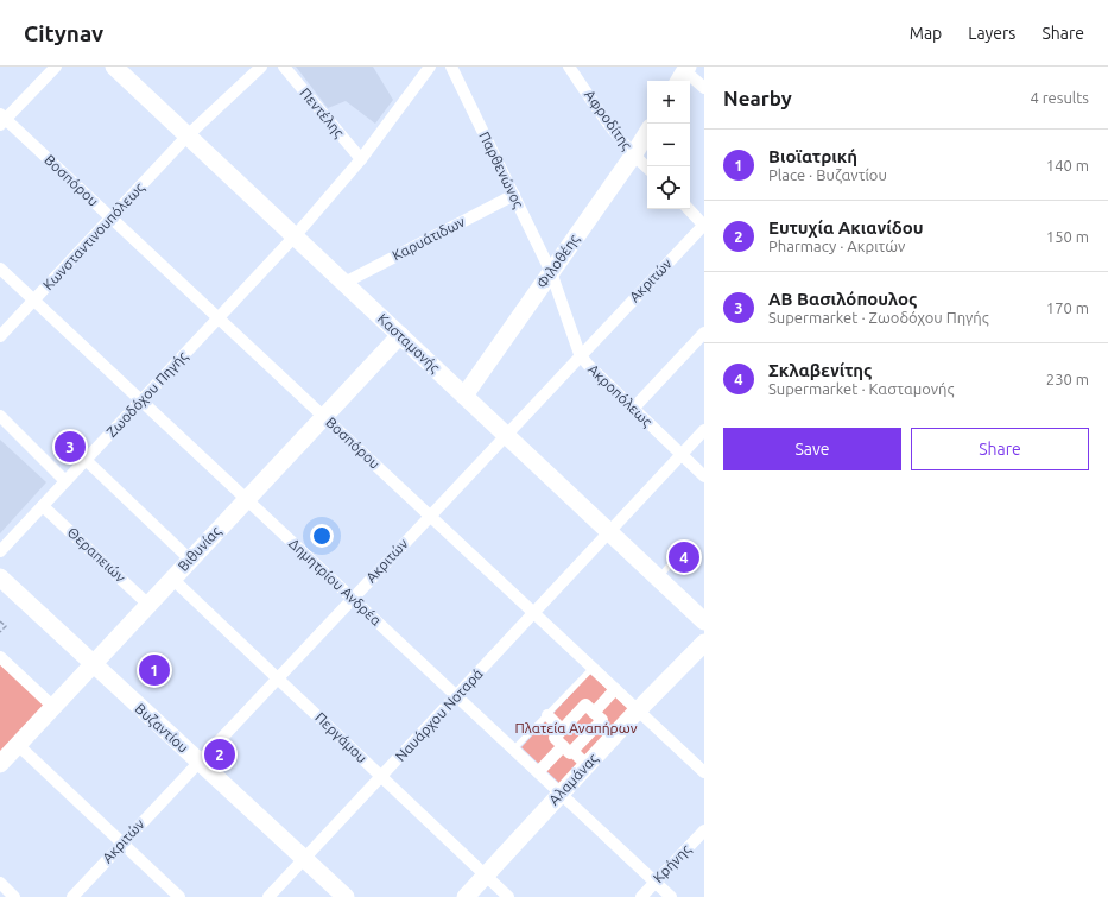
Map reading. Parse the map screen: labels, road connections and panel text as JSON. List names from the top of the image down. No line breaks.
{"streets":{"street":["Πεντέλης","Αφροδίτης","Παρθενώνος","Βοσπόρου","Κωνσταντινουπόλεως","Καρυάτιδων","Φιλοθέης","Ακριτών","Κασταμονής","Ζωοδόχου Πηγής","Ακροπόλεως","Βιθυνίας","Θεραπειών","Δημητρίου Ανδρέα","Ναυάρχου Νοταρά","Βυζαντίου","Περγάμου","Αλαμάνας","Κρήνης"]},"crossings":[["Πεντέλης","Ζωοδόχου Πηγής"],["Αφροδίτης","Φιλοθέης"],["Παρθενώνος","Καρυάτιδων"],["Παρθενώνος","Φιλοθέης"],["Παρθενώνος","Ακροπόλεως"],["Βοσπόρου","Κωνσταντινουπόλεως"],["Βοσπόρου","Ακριτών"],["Βοσπόρου","Ζωοδόχου Πηγής"],["Βοσπόρου","Βιθυνίας"],["Βοσπόρου","Ναυάρχου Νοταρά"],["Βοσπόρου","Αλαμάνας"],["Κωνσταντινουπόλεως","Κασταμονής"],["Κωνσταντινουπόλεως","Δημητρίου Ανδρέα"],["Καρυάτιδων","Κασταμονής"],["Φιλοθέης","Κασταμονής"],["Φιλοθέης","Ακροπόλεως"],["Ακριτών","Κασταμονής"],["Ακριτών","Ακροπόλεως"],["Ακριτών","Δημητρίου Ανδρέα"],["Ακριτών","Βυζαντίου"],["Ακριτών","Περγάμου"],["Κασταμονής","Ζωοδόχου Πηγής"],["Κασταμονής","Βιθυνίας"],["Κασταμονής","Ναυάρχου Νοταρά"],["Ζωοδόχου Πηγής","Θεραπειών"],["Ζωοδόχου Πηγής","Δημητρίου Ανδρέα"],["Ακροπόλεως","Ναυάρχου Νοταρά"],["Βιθυνίας","Θεραπειών"],["Βιθυνίας","Δημητρίου Ανδρέα"],["Βιθυνίας","Βυζαντίου"],["Βιθυνίας","Περγάμου"],["Δημητρίου Ανδρέα","Ναυάρχου Νοταρά"],["Δημητρίου Ανδρέα","Αλαμάνας"],["Δημητρίου Ανδρέα","Κρήνης"],["Ναυάρχου Νοταρά","Βυζαντίου"],["Ναυάρχου Νοταρά","Περγάμου"],["Περγάμου","Αλαμάνας"]],"parks":["Πλατεία Αναπήρων"],"page":{"header":"Citynav","nav":["Map","Layers","Share"],"heading":["Nearby","4 results"],"map_buttons":["+","−"],"list":[{"mark":"1","name":"Βιοϊατρική","note":"Place · Βυζαντίου","value":"140 m"},{"mark":"2","name":"Ευτυχία Ακιανίδου","note":"Pharmacy · Ακριτών","value":"150 m"},{"mark":"3","name":"ΑΒ Βασιλόπουλος","note":"Supermarket · Ζωοδόχου Πηγής","value":"170 m"},{"mark":"4","name":"Σκλαβενίτης","note":"Supermarket · Κασταμονής","value":"230 m"}],"buttons":["Save","Share"],"pins":["3","4","1","2"]}}
